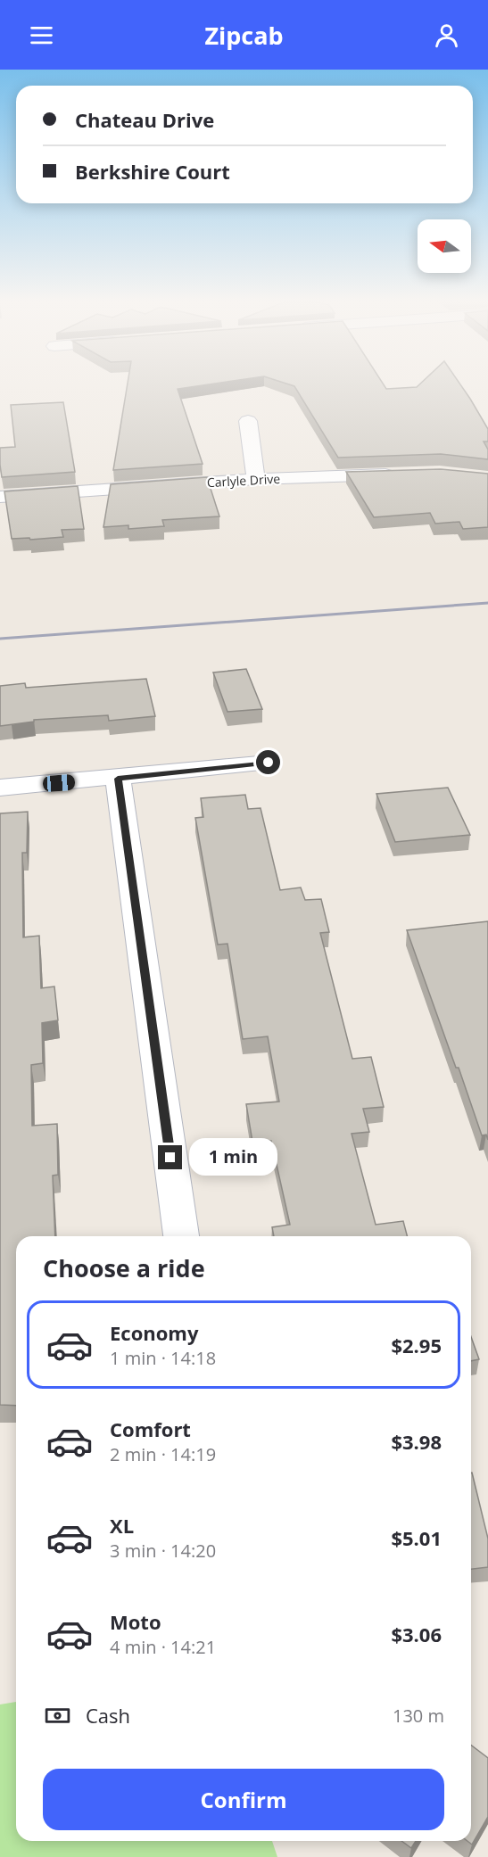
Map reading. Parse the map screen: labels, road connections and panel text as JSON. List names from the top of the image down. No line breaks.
{"streets":{"street":["Carlyle Drive"]},"north":"left","page":{"header":"Zipcab","banner":["Chateau Drive","Berkshire Court"],"bubble":"1 min","heading":"Choose a ride","list":[{"name":"Economy","note":"1 min · 14:18","value":"$2.95"},{"name":"Comfort","note":"2 min · 14:19","value":"$3.98"},{"name":"XL","note":"3 min · 14:20","value":"$5.01"},{"name":"Moto","note":"4 min · 14:21","value":"$3.06"}],"pay":["Cash","130 m"],"buttons":"Confirm"}}
